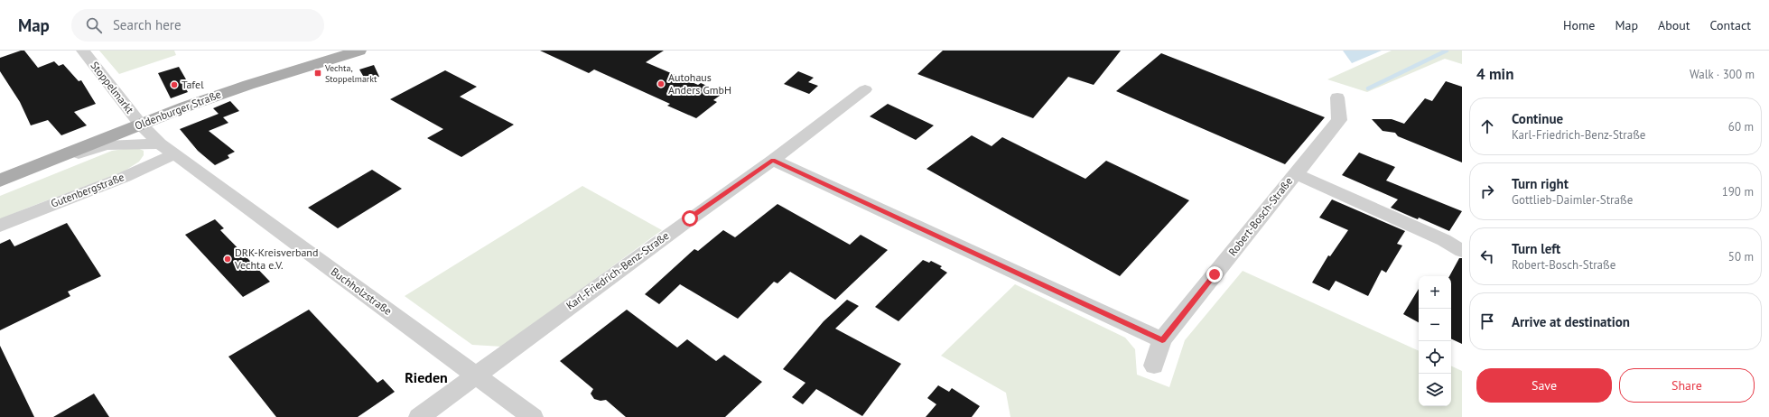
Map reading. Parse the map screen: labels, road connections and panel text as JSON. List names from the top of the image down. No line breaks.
{"streets":{"main road":["Oldenburger Straße"],"street":["Stoppelmarkt","Gutenbergstraße","Robert-Bosch-Straße","Karl-Friedrich-Benz-Straße","Buchholzstraße"]},"crossings":[["Stoppelmarkt","Oldenburger Straße"],["Stoppelmarkt","Buchholzstraße"],["Oldenburger Straße","Buchholzstraße"],["Gutenbergstraße","Buchholzstraße"],["Karl-Friedrich-Benz-Straße","Buchholzstraße"]],"districts":["Rieden"],"places":{"transit":["Vechta, Stoppelmarkt"],"other":["Autohaus Anders GmbH","Tafel","DRK-Kreisverband Vechta e.V."]},"page":{"header":"Map","search":"Search here","nav":["Home","Map","About","Contact"],"heading":["4 min","Walk · 300 m"],"list":[["Continue","Karl-Friedrich-Benz-Straße","60 m"],["Turn right","Gottlieb-Daimler-Straße","190 m"],["Turn left","Robert-Bosch-Straße","50 m"],"Arrive at destination"],"map_buttons":["+","−"],"buttons":["Save","Share"]}}
